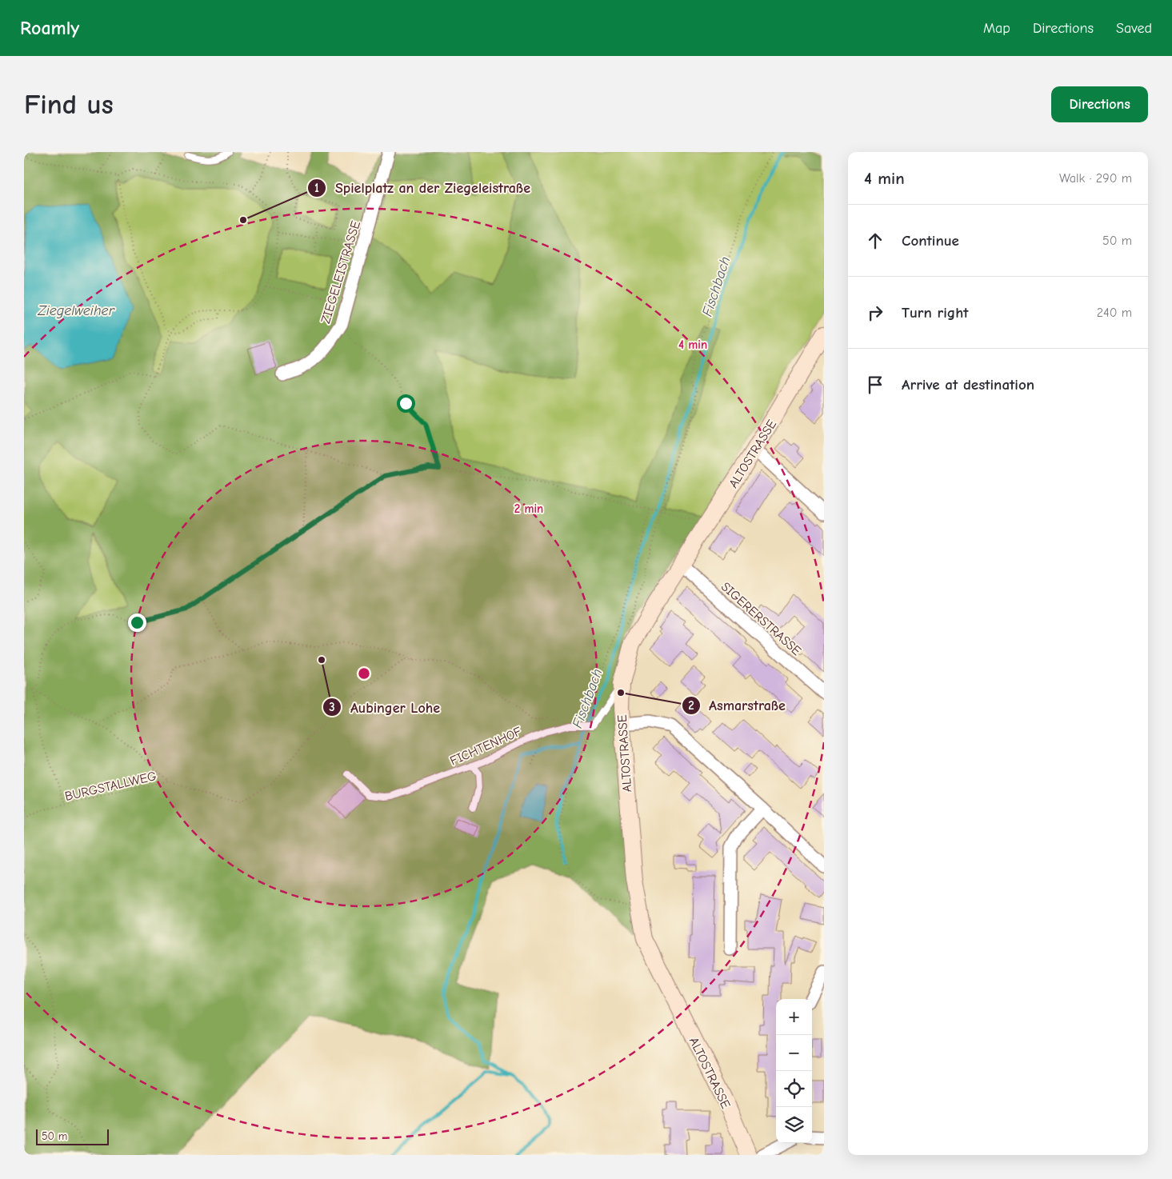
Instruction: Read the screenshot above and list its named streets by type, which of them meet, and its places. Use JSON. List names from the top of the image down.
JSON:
{
  "streets": {
    "main road": ["ALTOSTRASSE"],
    "street": ["ZIEGELEISTRASSE", "SIGERERSTRASSE"],
    "lane": ["FICHTENHOF"],
    "path": ["BURGSTALLWEG"]
  },
  "crossings": [
    ["ALTOSTRASSE", "SIGERERSTRASSE"]
  ],
  "water": ["Fischbach", "Ziegelweiher"],
  "places": ["Spielplatz an der Ziegeleistraße", "Aubinger Lohe", "Asmarstraße"],
  "scale_bar": "50 m",
  "page": {
    "header": "Roamly",
    "nav": ["Map", "Directions", "Saved"],
    "buttons": "Directions",
    "title": "Find us",
    "heading": ["4 min", "Walk · 290 m"],
    "list": [
      ["Continue", "50 m"],
      ["Turn right", "240 m"],
      "Arrive at destination"
    ],
    "map_buttons": ["+", "−"],
    "scale": "50 m"
  },
  "rings": ["4 min", "2 min"]
}
